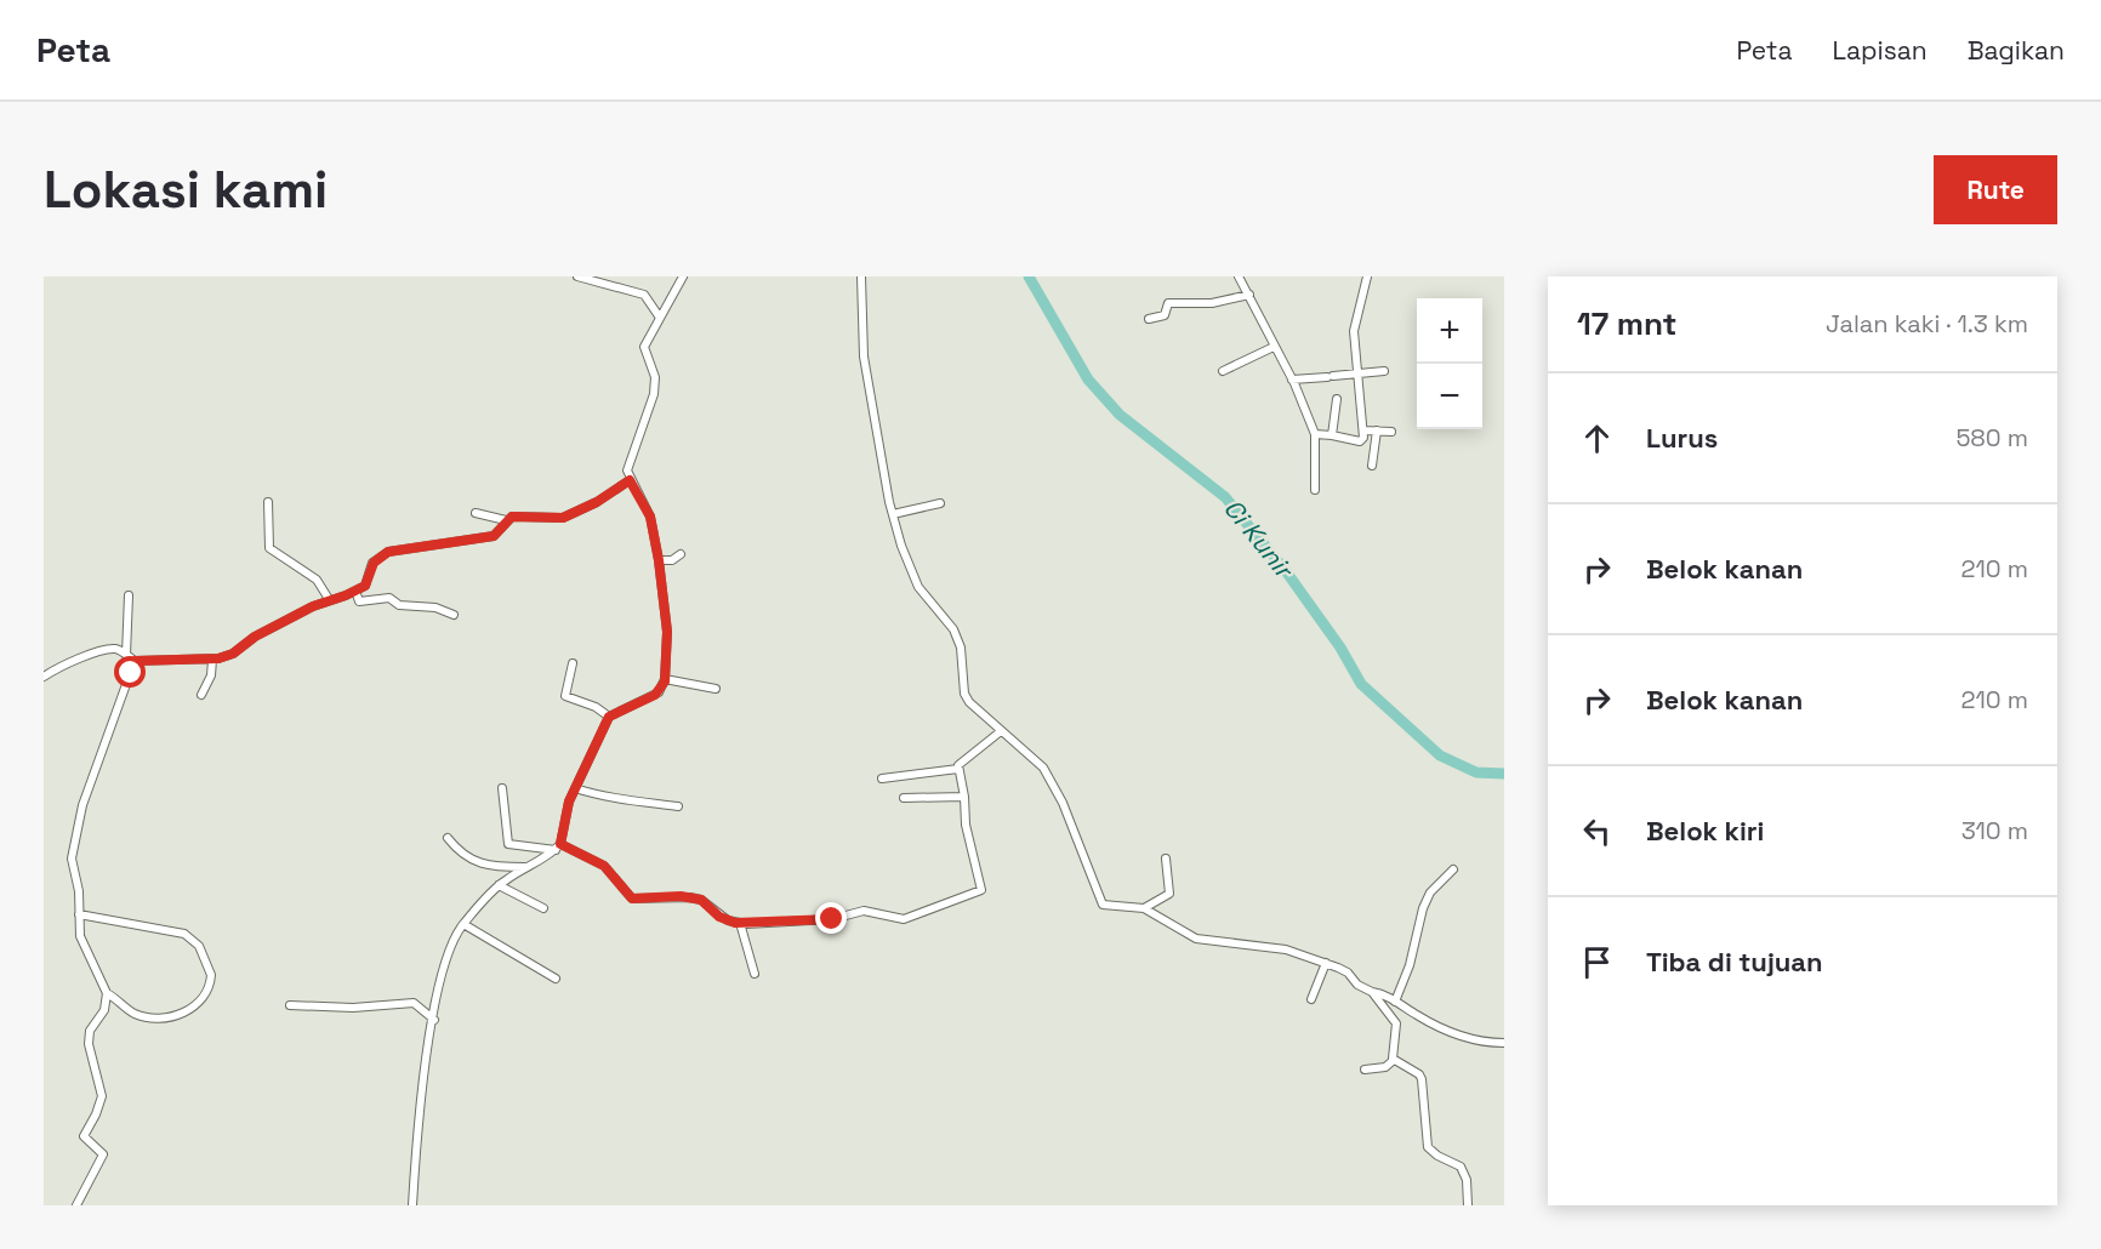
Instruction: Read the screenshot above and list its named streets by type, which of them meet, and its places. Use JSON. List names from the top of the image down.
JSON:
{
  "water": ["Ci Kunir"],
  "page": {
    "header": "Peta",
    "nav": ["Peta", "Lapisan", "Bagikan"],
    "buttons": "Rute",
    "title": "Lokasi kami",
    "heading": ["17 mnt", "Jalan kaki · 1.3 km"],
    "map_buttons": ["+", "−"],
    "list": [
      ["Lurus", "580 m"],
      ["Belok kanan", "210 m"],
      ["Belok kanan", "210 m"],
      ["Belok kiri", "310 m"],
      "Tiba di tujuan"
    ]
  }
}
